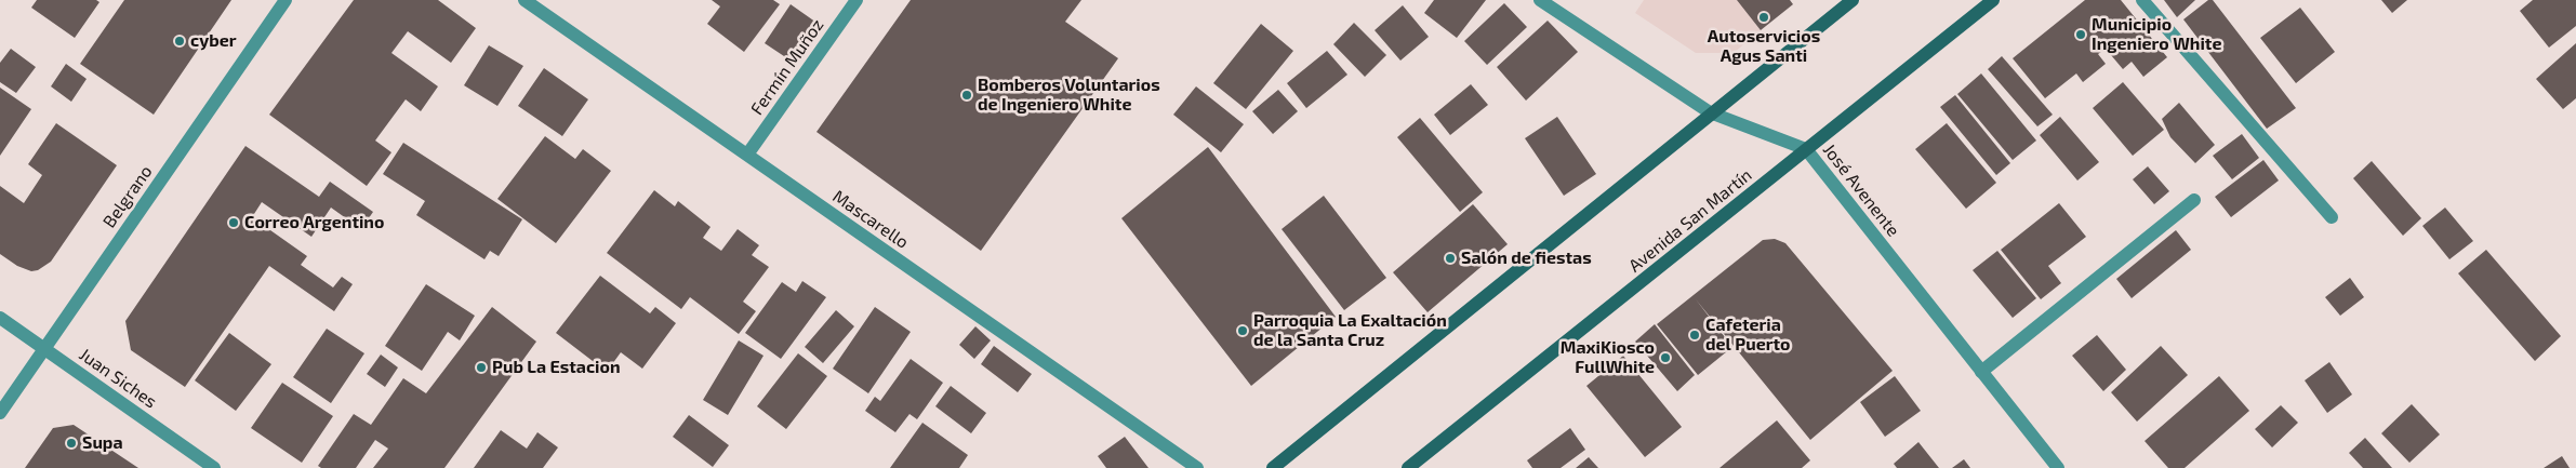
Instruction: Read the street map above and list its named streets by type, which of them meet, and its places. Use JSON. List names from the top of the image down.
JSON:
{
  "streets": {
    "main road": ["Avenida San Martín"],
    "street": [
      "Fermín Muñoz",
      "José Avenente",
      "Belgrano",
      "Mascarello",
      "Juan Siches"
    ]
  },
  "crossings": [
    ["Fermín Muñoz", "Mascarello"],
    ["José Avenente", "Avenida San Martín"],
    ["Belgrano", "Juan Siches"]
  ],
  "places": [
    "Autoservicios Agus Santi",
    "Municipio Ingeniero White",
    "cyber",
    "Bomberos Voluntarios de Ingeniero White",
    "Correo Argentino",
    "Salón de fiestas",
    "Parroquia La Exaltación de la Santa Cruz",
    "Cafeteria del Puerto",
    "MaxiKiosco FullWhite",
    "Pub La Estacion",
    "Supa"
  ]
}
